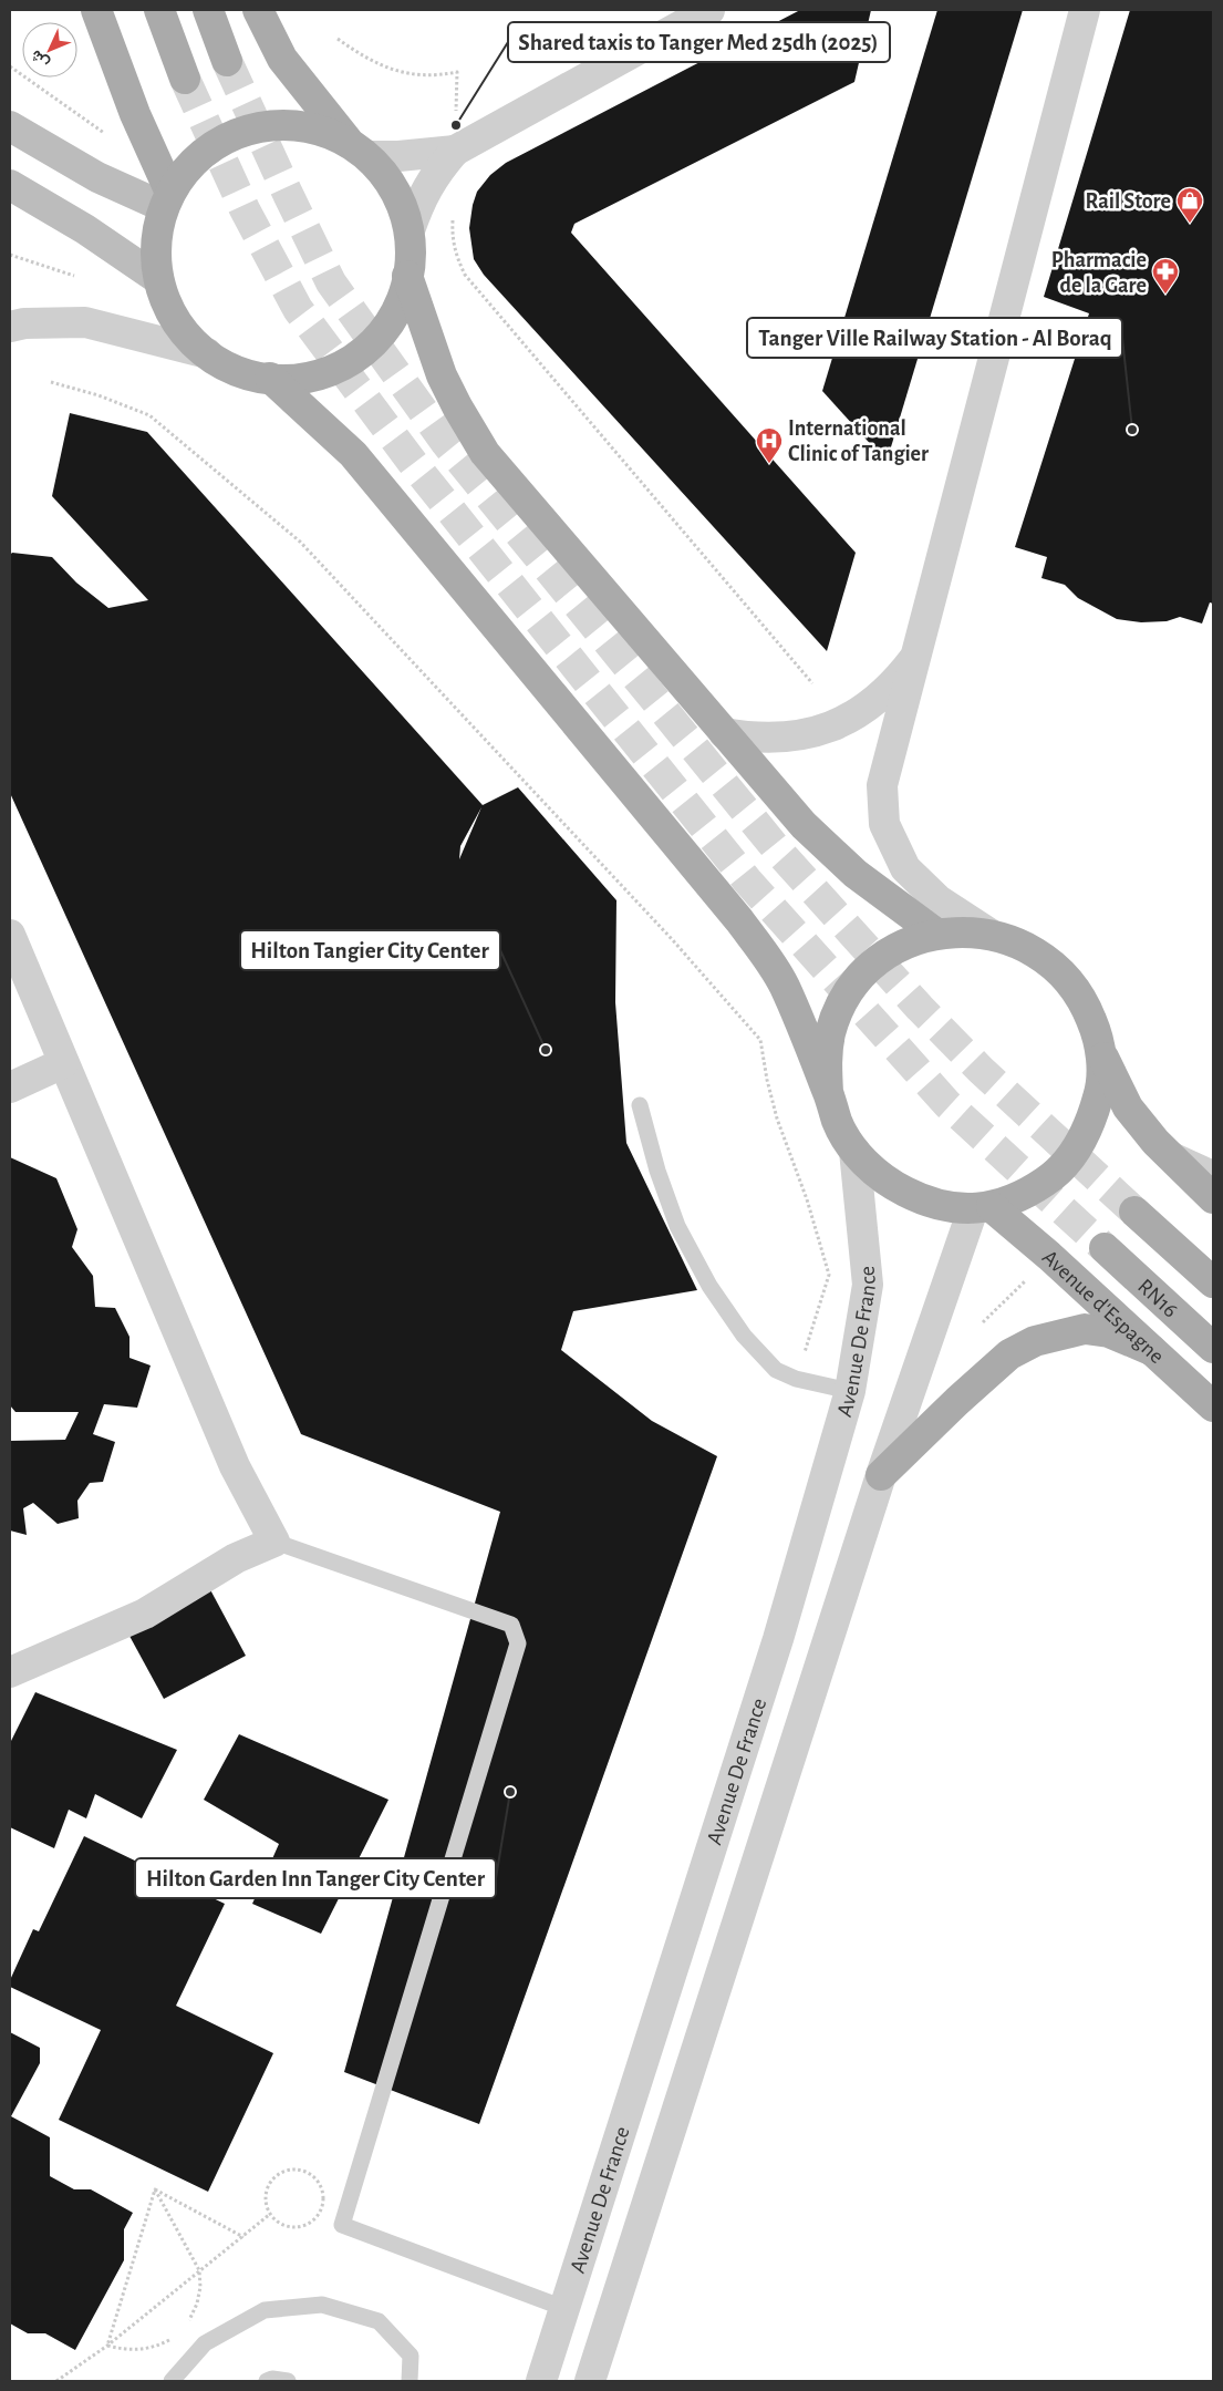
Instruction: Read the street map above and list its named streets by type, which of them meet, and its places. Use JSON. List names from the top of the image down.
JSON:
{
  "streets": {
    "main road": ["RN16", "Avenue d'Espagne"],
    "street": ["Avenue De France"]
  },
  "crossings": [
    ["Avenue d'Espagne", "Avenue De France"]
  ],
  "places": {
    "other": [
      "Shared taxis to Tanger Med 25dh (2025)",
      "Tanger Ville Railway Station - Al Boraq",
      "Hilton Tangier City Center",
      "Hilton Garden Inn Tanger City Center"
    ],
    "shop": ["Rail Store"],
    "pharmacy": ["Pharmacie de la Gare"],
    "hospital": ["International Clinic of Tangier"]
  },
  "north": "bottom left"
}
